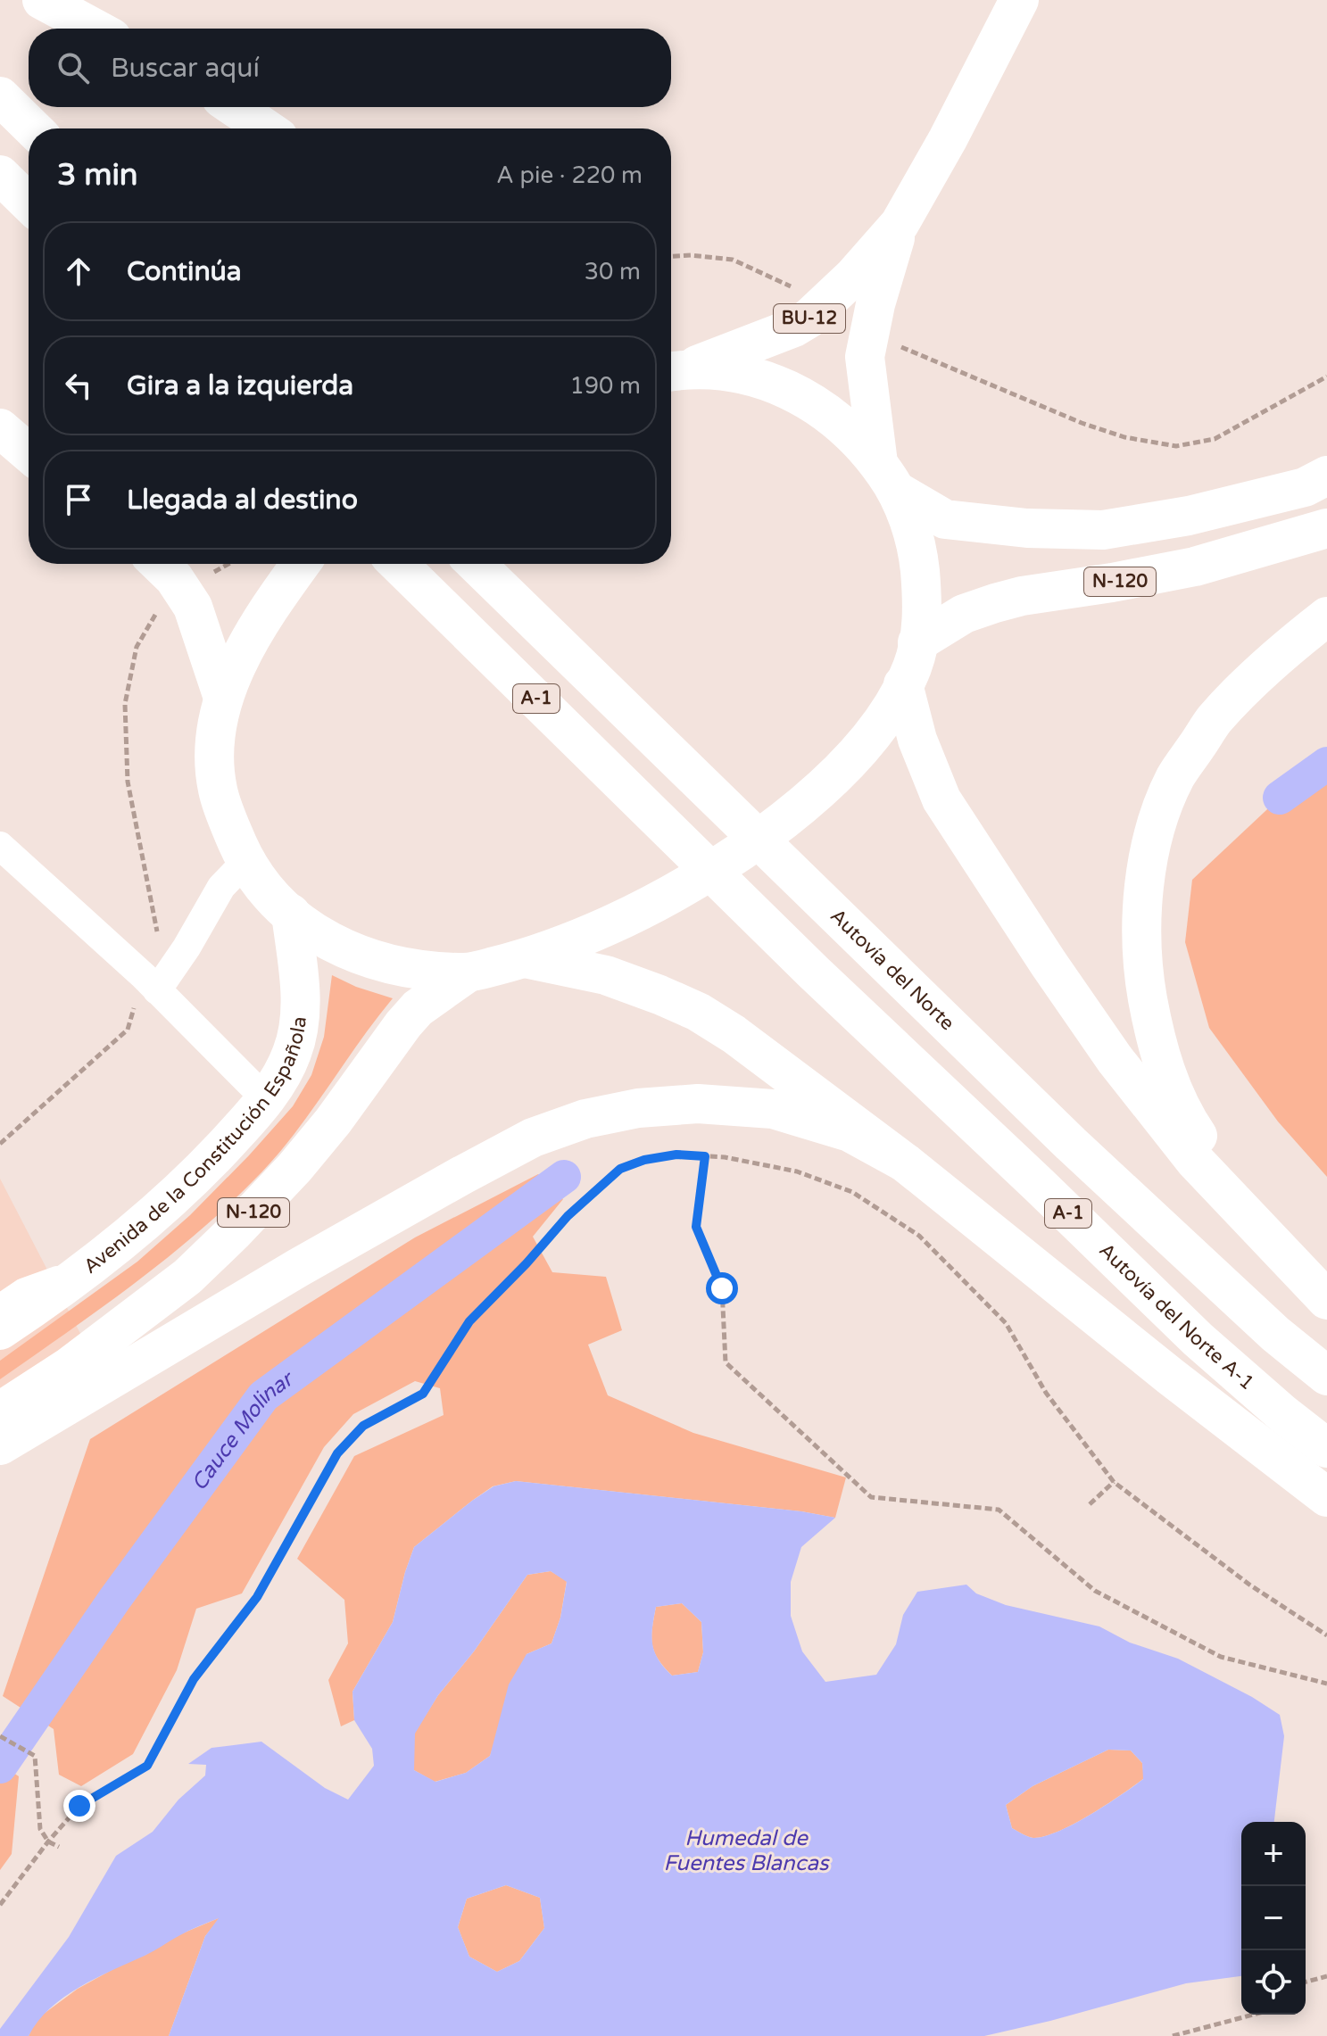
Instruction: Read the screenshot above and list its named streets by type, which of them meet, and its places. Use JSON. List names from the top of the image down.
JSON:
{
  "streets": {
    "highway": [
      "BU-12",
      "N-120",
      "A-1",
      "Autovía del Norte",
      "Avenida de la Constitución Española",
      "Autovía del Norte A-1"
    ]
  },
  "crossings": [
    ["BU-12", "N-120"],
    ["N-120", "Avenida de la Constitución Española"]
  ],
  "water": ["Cauce Molinar", "Humedal de Fuentes Blancas"],
  "page": {
    "search": "Buscar aquí",
    "heading": ["3 min", "A pie · 220 m"],
    "list": [
      ["Continúa", "30 m"],
      ["Gira a la izquierda", "190 m"],
      "Llegada al destino"
    ],
    "map_buttons": ["+", "−"]
  }
}
